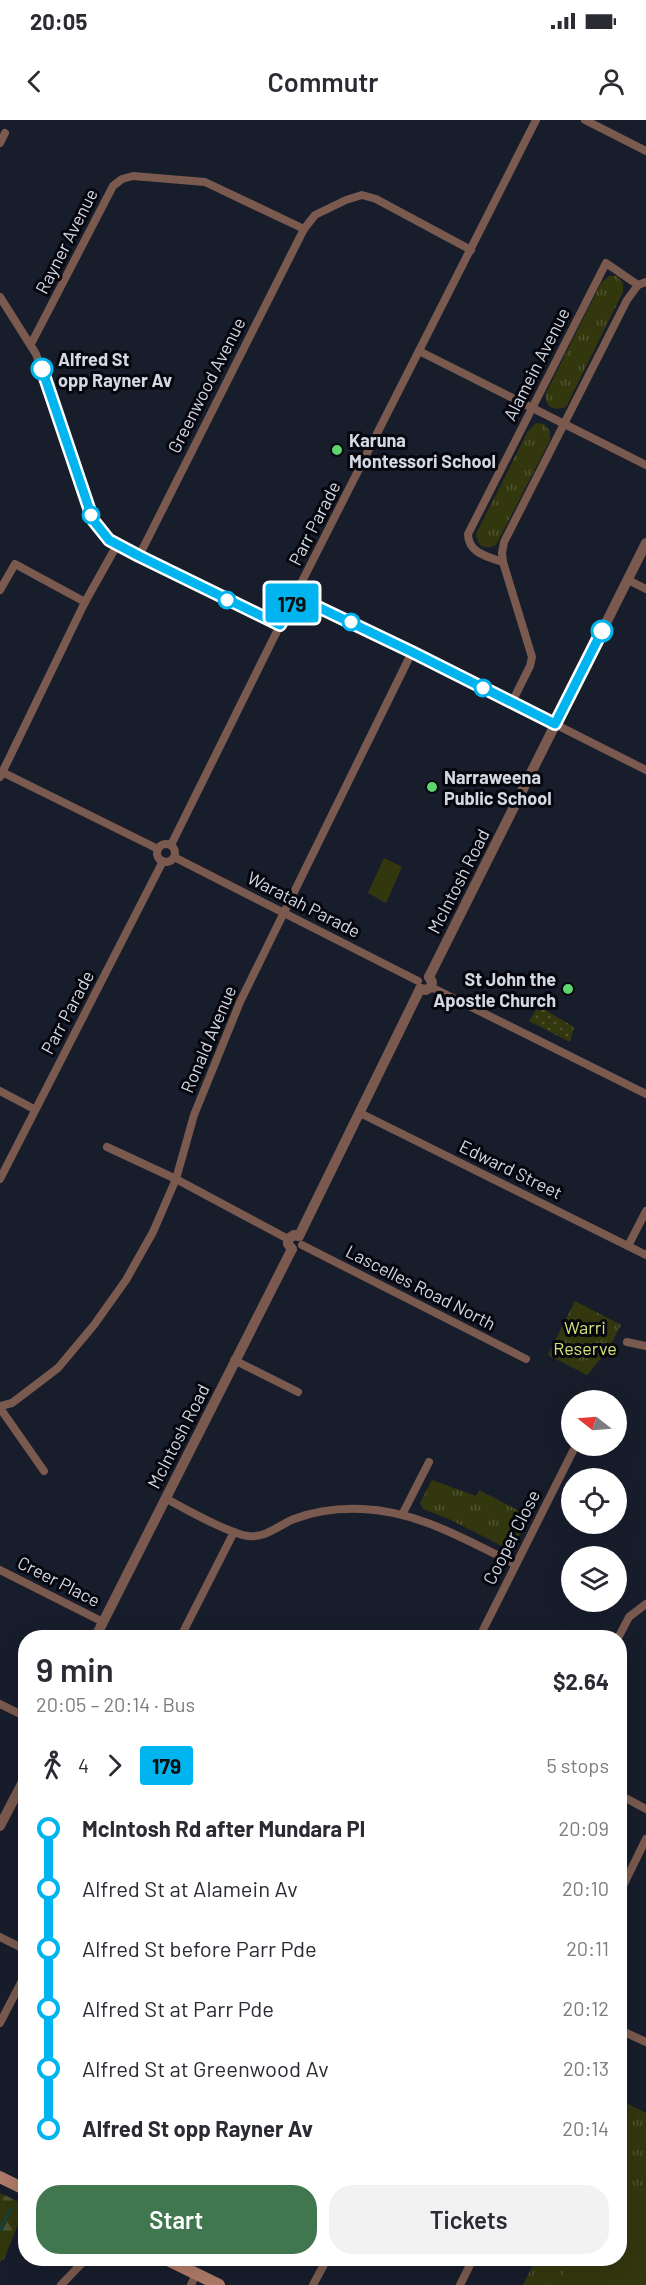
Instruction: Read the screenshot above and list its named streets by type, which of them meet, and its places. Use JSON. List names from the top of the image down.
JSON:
{
  "streets": {
    "street": [
      "Rayner Avenue",
      "Alamein Avenue",
      "Greenwood Avenue",
      "Parr Parade",
      "McIntosh Road",
      "Waratah Parade",
      "Ronald Avenue",
      "Edward Street",
      "Lascelles Road North",
      "Cooper Close",
      "Creer Place"
    ]
  },
  "crossings": [
    ["Rayner Avenue", "Greenwood Avenue"],
    ["Parr Parade", "Waratah Parade"],
    ["McIntosh Road", "Waratah Parade"],
    ["McIntosh Road", "Edward Street"],
    ["McIntosh Road", "Lascelles Road North"],
    ["McIntosh Road", "Creer Place"],
    ["Waratah Parade", "Ronald Avenue"],
    ["Ronald Avenue", "Lascelles Road North"]
  ],
  "parks": ["Warri Reserve"],
  "places": [
    "Alfred St opp Rayner Av",
    "Karuna Montessori School",
    "Narraweena Public School",
    "St John the Apostle Church"
  ],
  "lines": ["bus line 179"],
  "north": "left",
  "page": {
    "status": "20:05",
    "header": "Commutr",
    "on_map": "179",
    "heading": ["9 min", "20:05 – 20:14 · Bus", "$2.64"],
    "legs": ["4", "179", "5 stops"],
    "list": [
      {
        "name": "McIntosh Rd after Mundara Pl",
        "value": "20:09"
      },
      {
        "name": "Alfred St at Alamein Av",
        "value": "20:10"
      },
      {
        "name": "Alfred St before Parr Pde",
        "value": "20:11"
      },
      {
        "name": "Alfred St at Parr Pde",
        "value": "20:12"
      },
      {
        "name": "Alfred St at Greenwood Av",
        "value": "20:13"
      },
      {
        "name": "Alfred St opp Rayner Av",
        "value": "20:14"
      }
    ],
    "buttons": ["Start", "Tickets"]
  }
}
